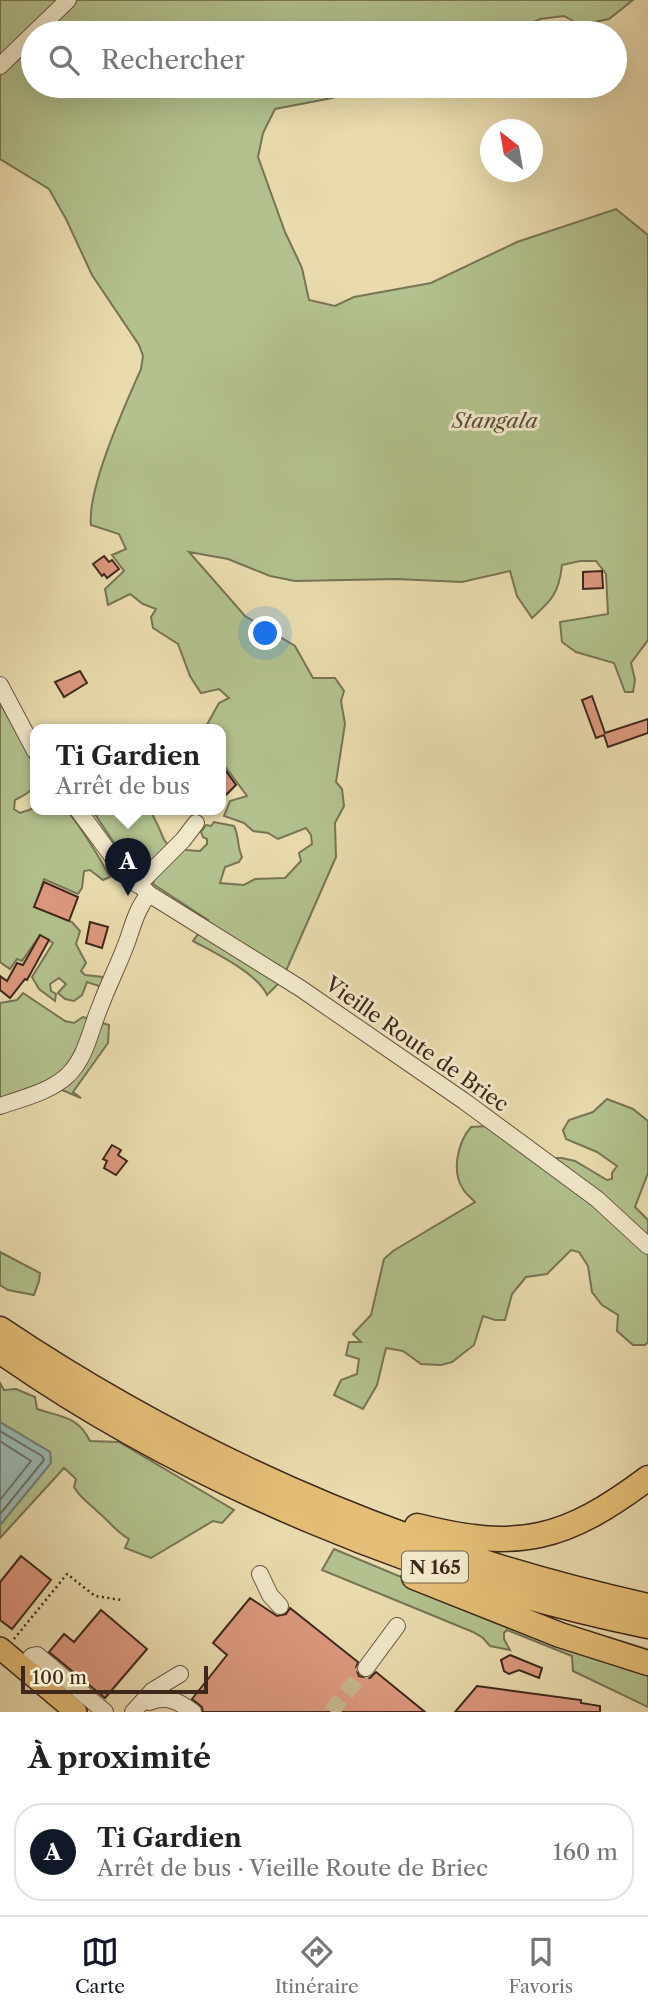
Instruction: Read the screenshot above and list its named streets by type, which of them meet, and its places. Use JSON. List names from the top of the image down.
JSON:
{
  "streets": {
    "highway": ["N 165"],
    "street": ["Vieille Route de Briec"]
  },
  "parks": ["Stangala"],
  "scale_bar": "100 m",
  "north": "top left",
  "page": {
    "search": "Rechercher",
    "popup": ["Ti Gardien", "Arrêt de bus"],
    "pins": "A",
    "scale": "100 m",
    "heading": "À proximité",
    "list": [
      {
        "mark": "A",
        "name": "Ti Gardien",
        "note": "Arrêt de bus · Vieille Route de Briec",
        "value": "160 m"
      }
    ],
    "nav": ["Carte", "Itinéraire", "Favoris"]
  }
}
